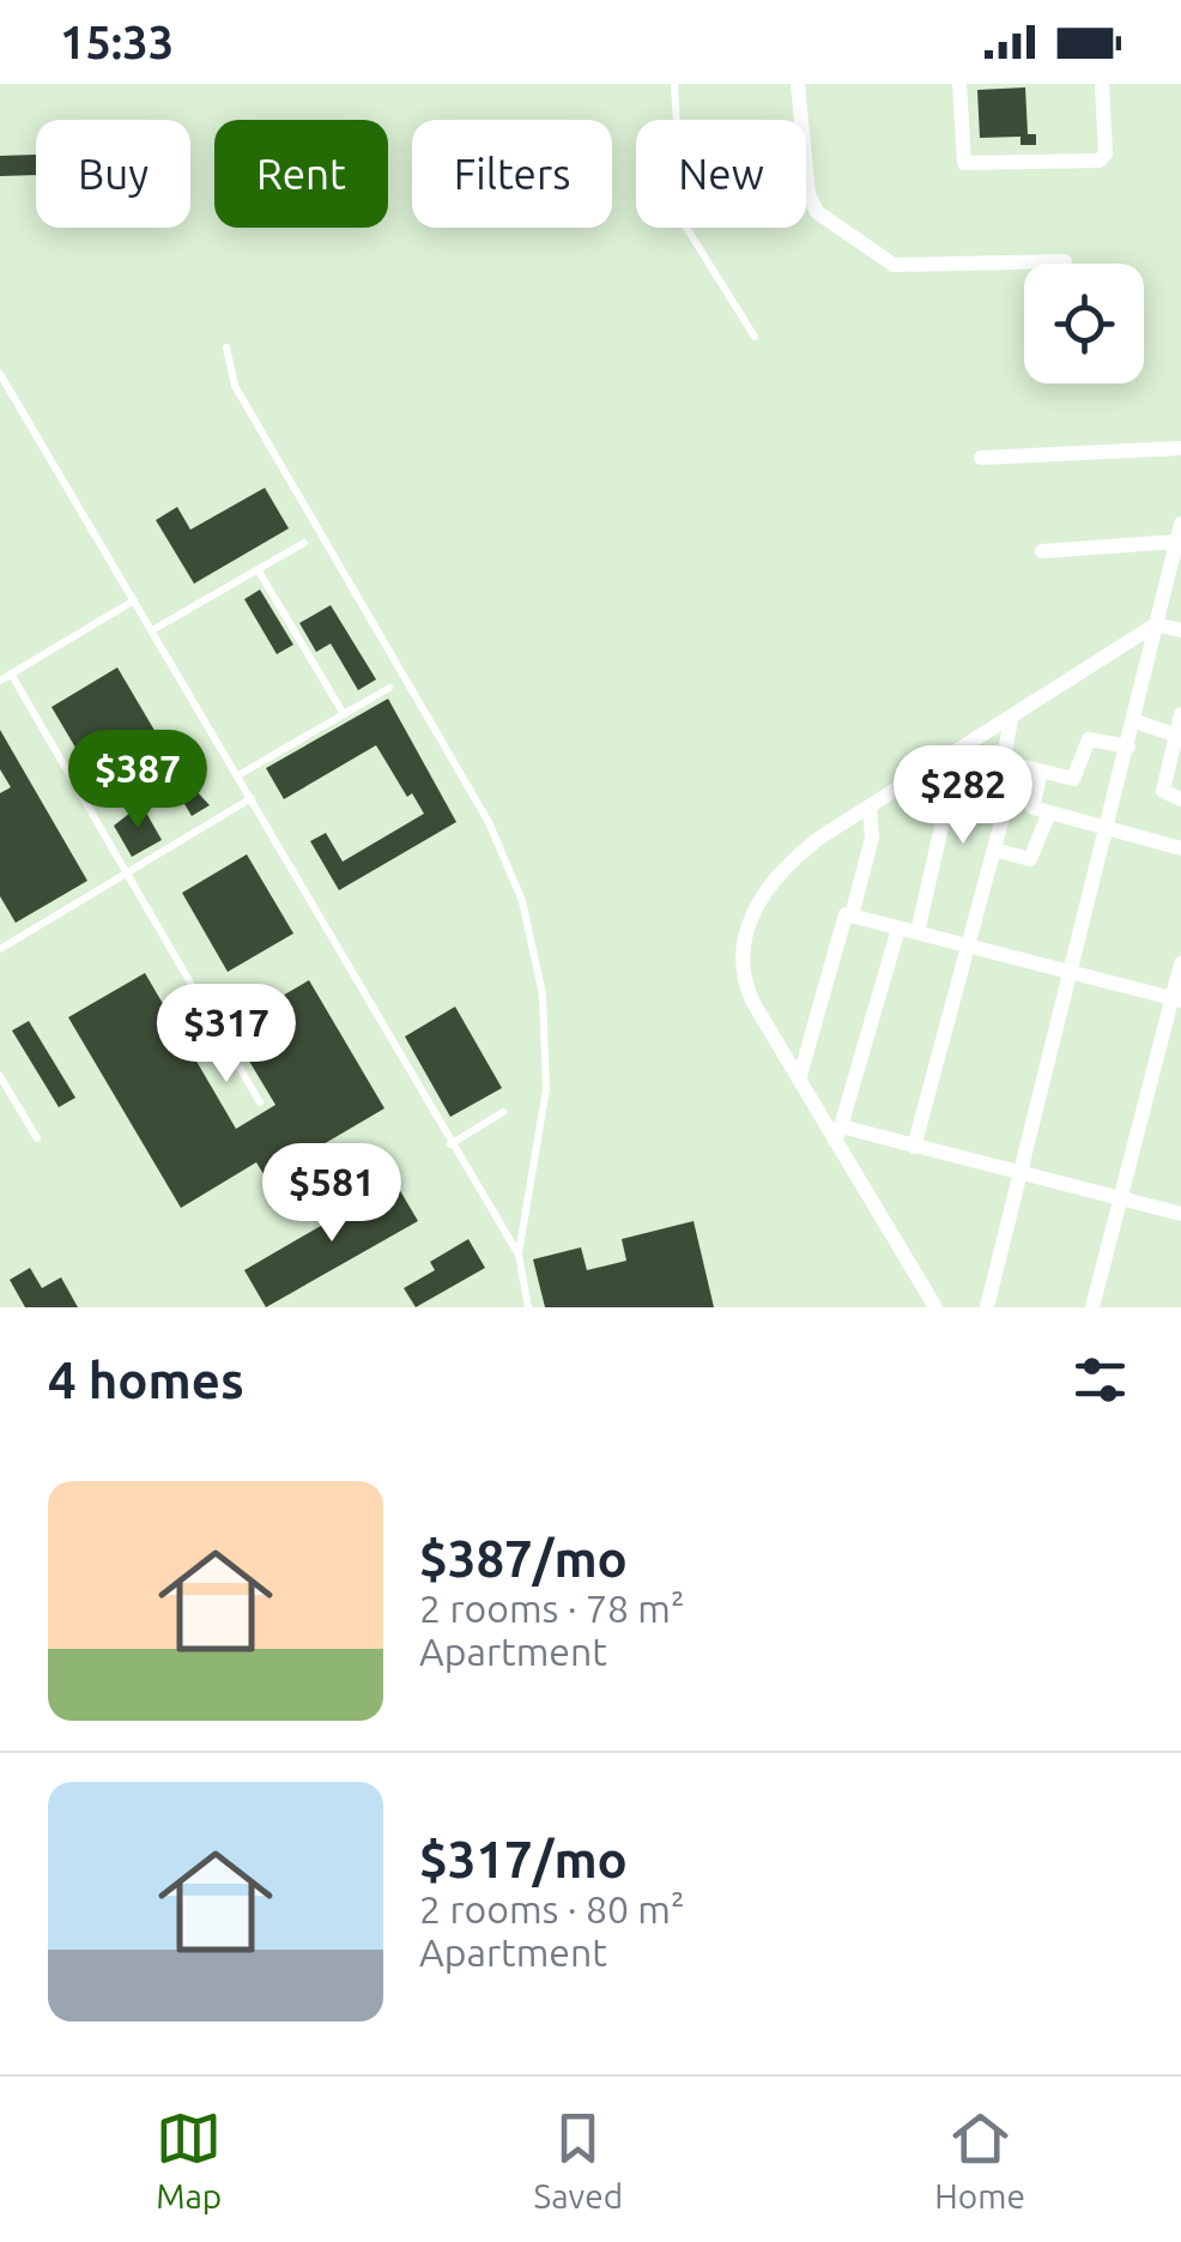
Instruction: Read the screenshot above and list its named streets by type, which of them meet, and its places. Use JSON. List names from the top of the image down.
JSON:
{
  "page": {
    "status": "15:33",
    "chip": [
      "Buy",
      "Rent",
      "Filters",
      "New"
    ],
    "price": [
      "$387",
      "$282",
      "$317",
      "$581"
    ],
    "heading": "4 homes",
    "list": [
      {
        "name": "$387/mo",
        "note": "2 rooms · 78 m² · Apartment"
      },
      {
        "name": "$317/mo",
        "note": "2 rooms · 80 m² · Apartment"
      }
    ],
    "tabs": ["Map", "Saved", "Home"]
  }
}
